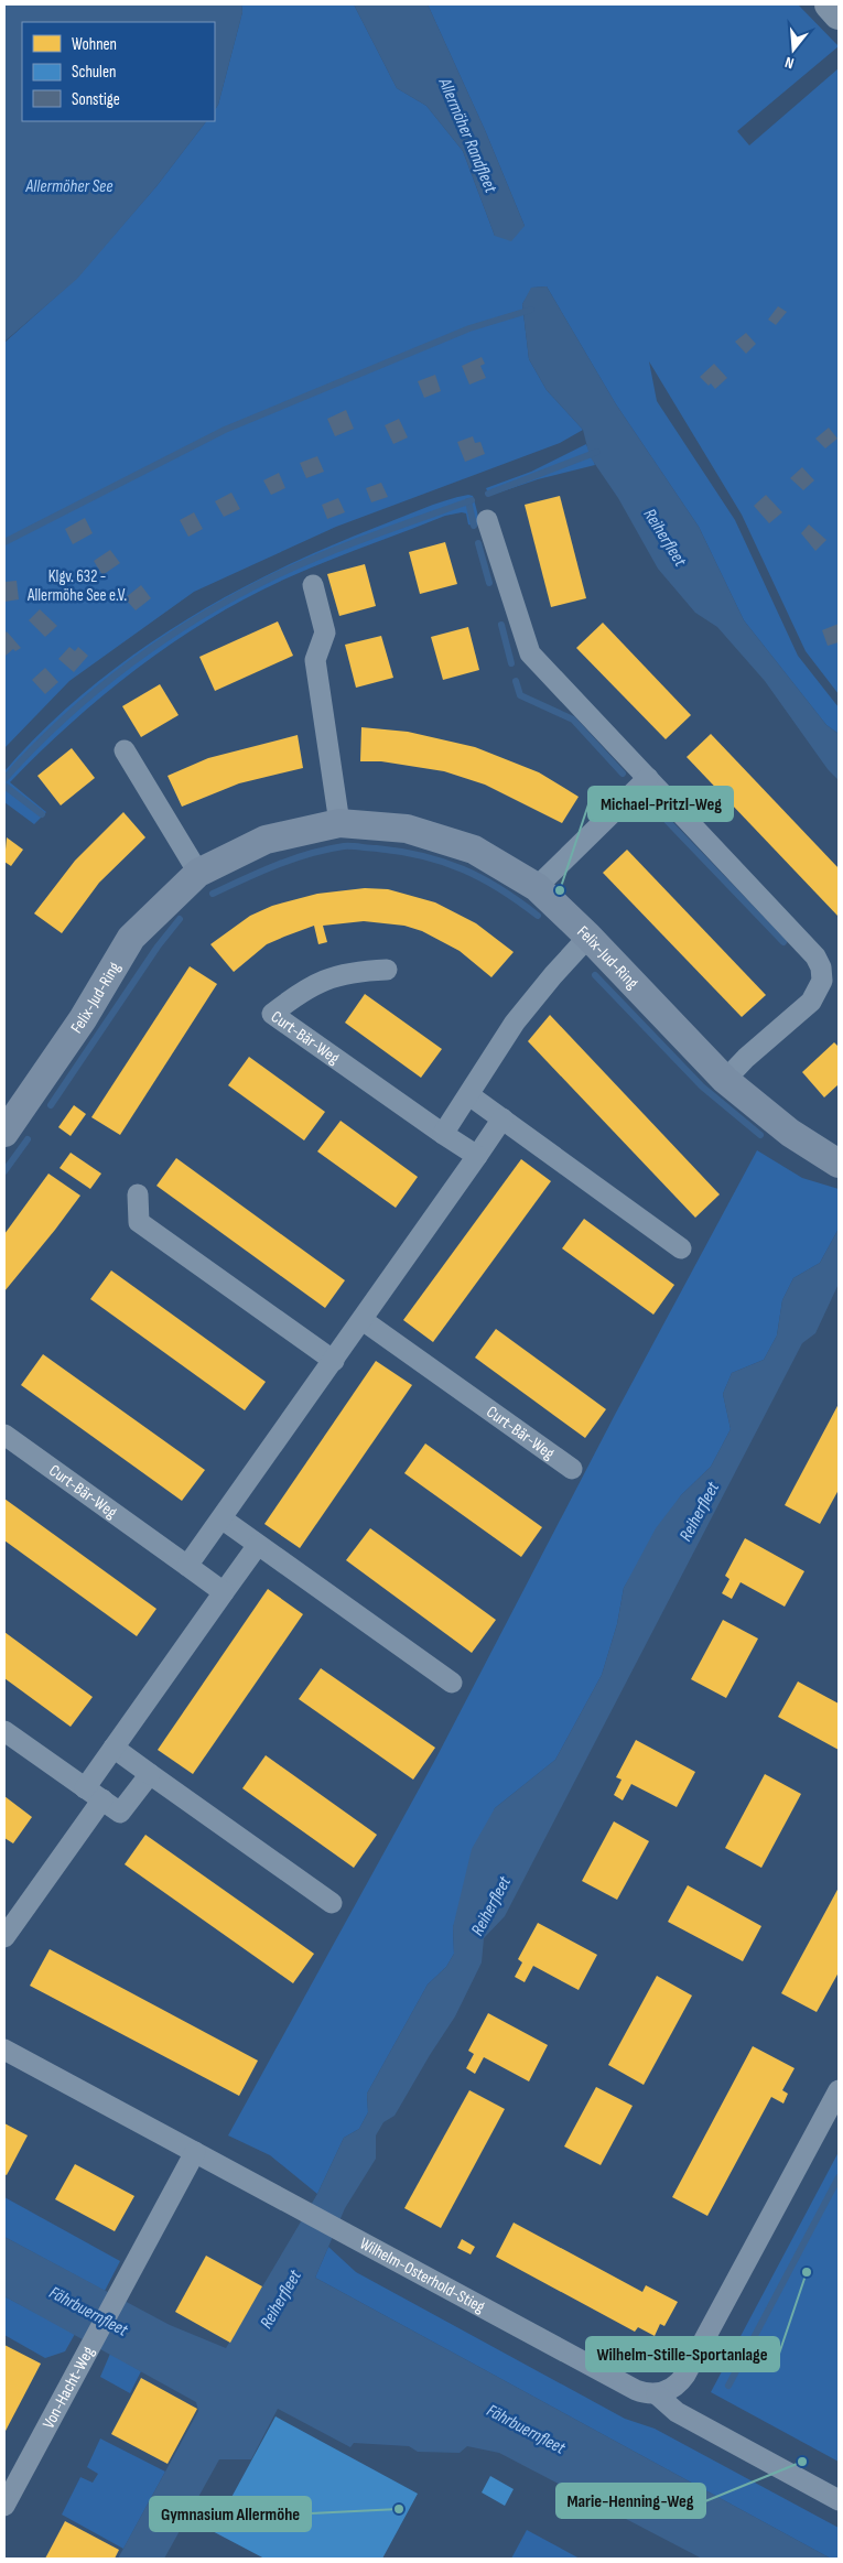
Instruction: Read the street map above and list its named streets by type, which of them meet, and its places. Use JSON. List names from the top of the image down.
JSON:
{
  "streets": {
    "street": [
      "Felix-Jud-Ring",
      "Curt-Bär-Weg",
      "Wilhelm-Osterhold-Stieg",
      "Von-Hacht-Weg"
    ]
  },
  "crossings": [
    ["Wilhelm-Osterhold-Stieg", "Von-Hacht-Weg"]
  ],
  "water": [
    "Allermöher Randfleet",
    "Allermöher See",
    "Reiherfleet",
    "Fährbuernfleet"
  ],
  "parks": ["Klgv. 632 - Allermöhe See e.V."],
  "places": [
    "Michael-Pritzl-Weg",
    "Wilhelm-Stille-Sportanlage",
    "Marie-Henning-Weg",
    "Gymnasium Allermöhe"
  ],
  "legend": ["Wohnen", "Schulen", "Sonstige"],
  "north": "bottom"
}
